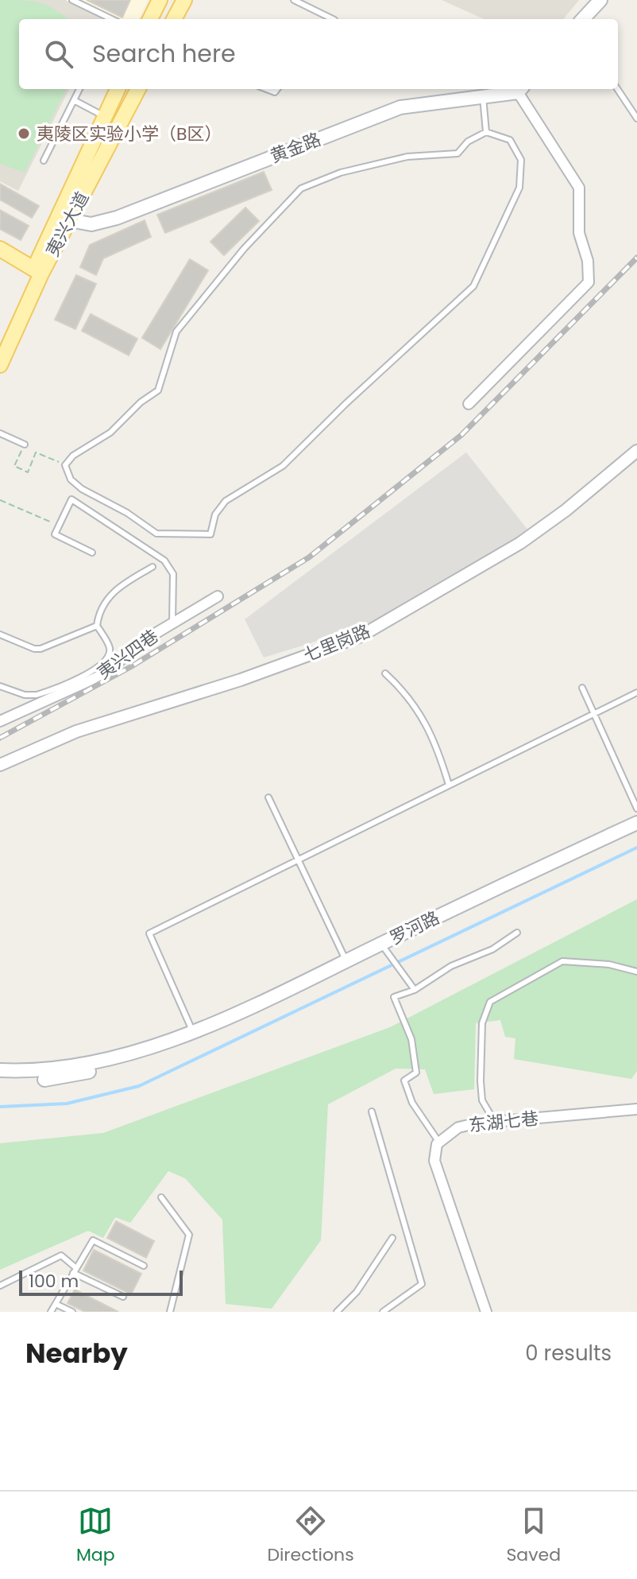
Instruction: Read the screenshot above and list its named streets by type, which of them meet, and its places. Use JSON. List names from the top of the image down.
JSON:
{
  "streets": {
    "main road": ["黄金路", "夷兴大道", "罗河路"],
    "street": ["七里岗路", "夷兴四巷", "东湖七巷"]
  },
  "crossings": [
    ["黄金路", "夷兴大道"]
  ],
  "places": ["夷陵区实验小学（B区）"],
  "scale_bar": "100 m",
  "page": {
    "search": "Search here",
    "scale": "100 m",
    "heading": ["Nearby", "0 results"],
    "nav": ["Map", "Directions", "Saved"]
  }
}
